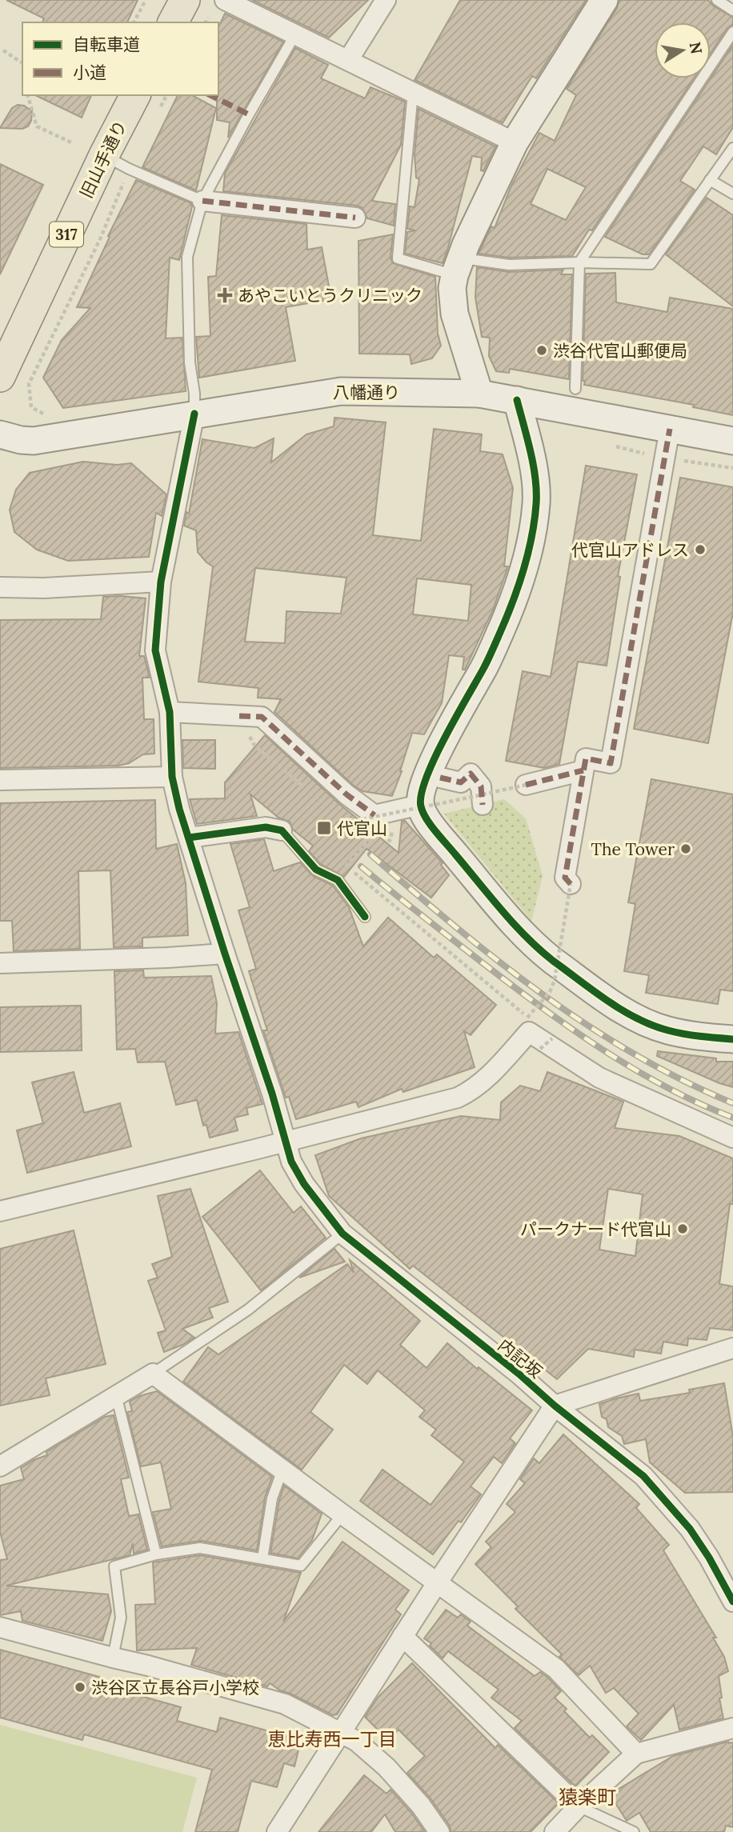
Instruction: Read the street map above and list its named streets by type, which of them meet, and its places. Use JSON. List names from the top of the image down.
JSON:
{
  "streets": {
    "main road": ["旧山手通り", "317"],
    "street": ["八幡通り", "内記坂"]
  },
  "crossings": [
    ["八幡通り", "内記坂"]
  ],
  "districts": ["恵比寿西一丁目", "猿楽町"],
  "places": {
    "health": ["あやこいとうクリニック"],
    "other": [
      "渋谷代官山郵便局",
      "代官山アドレス",
      "The Tower",
      "パークナード代官山",
      "渋谷区立長谷戸小学校"
    ],
    "transit": ["代官山"]
  },
  "legend": ["自転車道", "小道"],
  "north": "right"
}
